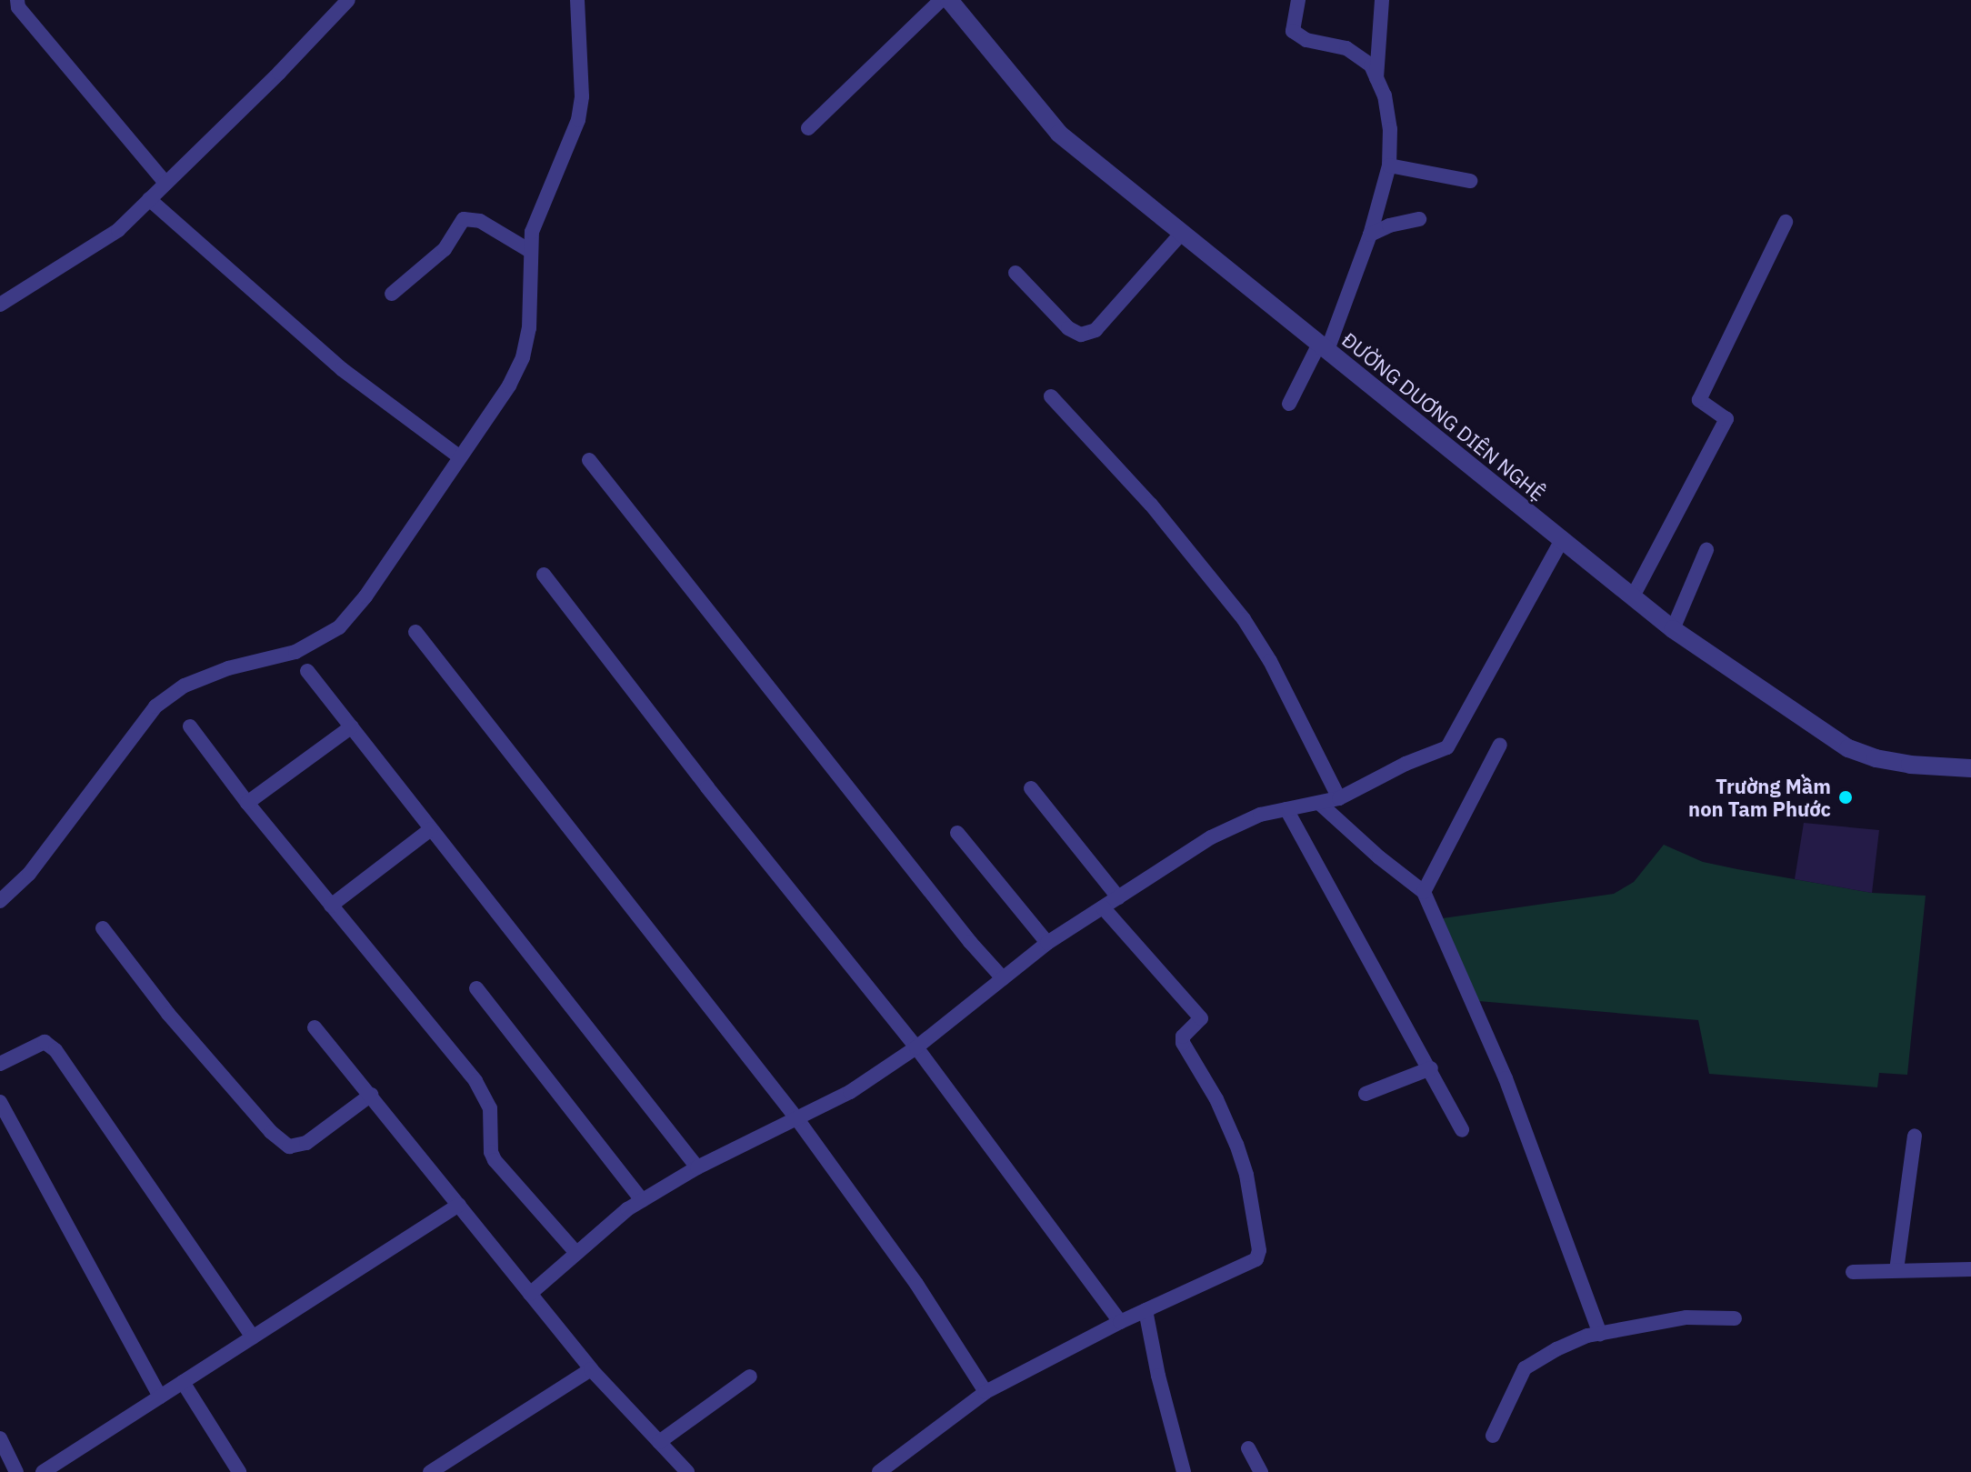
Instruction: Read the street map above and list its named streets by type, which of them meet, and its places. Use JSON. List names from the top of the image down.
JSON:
{
  "streets": {
    "street": ["ĐƯỜNG DUƠNG DIÊN NGHỆ"]
  },
  "places": ["Trường Mầm non Tam Phước"]
}
